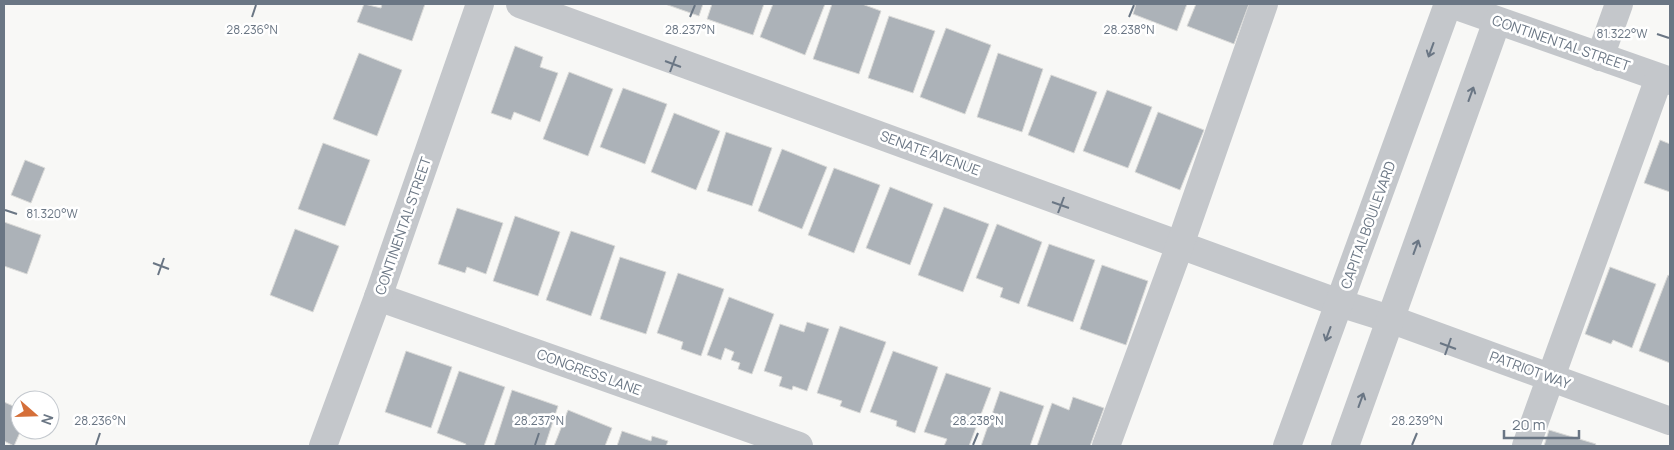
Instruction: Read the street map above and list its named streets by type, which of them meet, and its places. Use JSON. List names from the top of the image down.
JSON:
{
  "streets": {
    "street": [
      "CONTINENTAL STREET",
      "SENATE AVENUE",
      "CAPITAL BOULEVARD",
      "PATRIOT WAY",
      "CONGRESS LANE"
    ]
  },
  "crossings": [
    ["CONTINENTAL STREET", "CAPITAL BOULEVARD"],
    ["CONTINENTAL STREET", "CONGRESS LANE"],
    ["SENATE AVENUE", "CAPITAL BOULEVARD"],
    ["SENATE AVENUE", "PATRIOT WAY"],
    ["CAPITAL BOULEVARD", "PATRIOT WAY"]
  ],
  "scale_bar": "20 m",
  "north": "right",
  "coordinates": [
    "28.236°N",
    "28.237°N",
    "28.238°N",
    "81.322°W",
    "81.320°W",
    "28.239°N"
  ]
}
